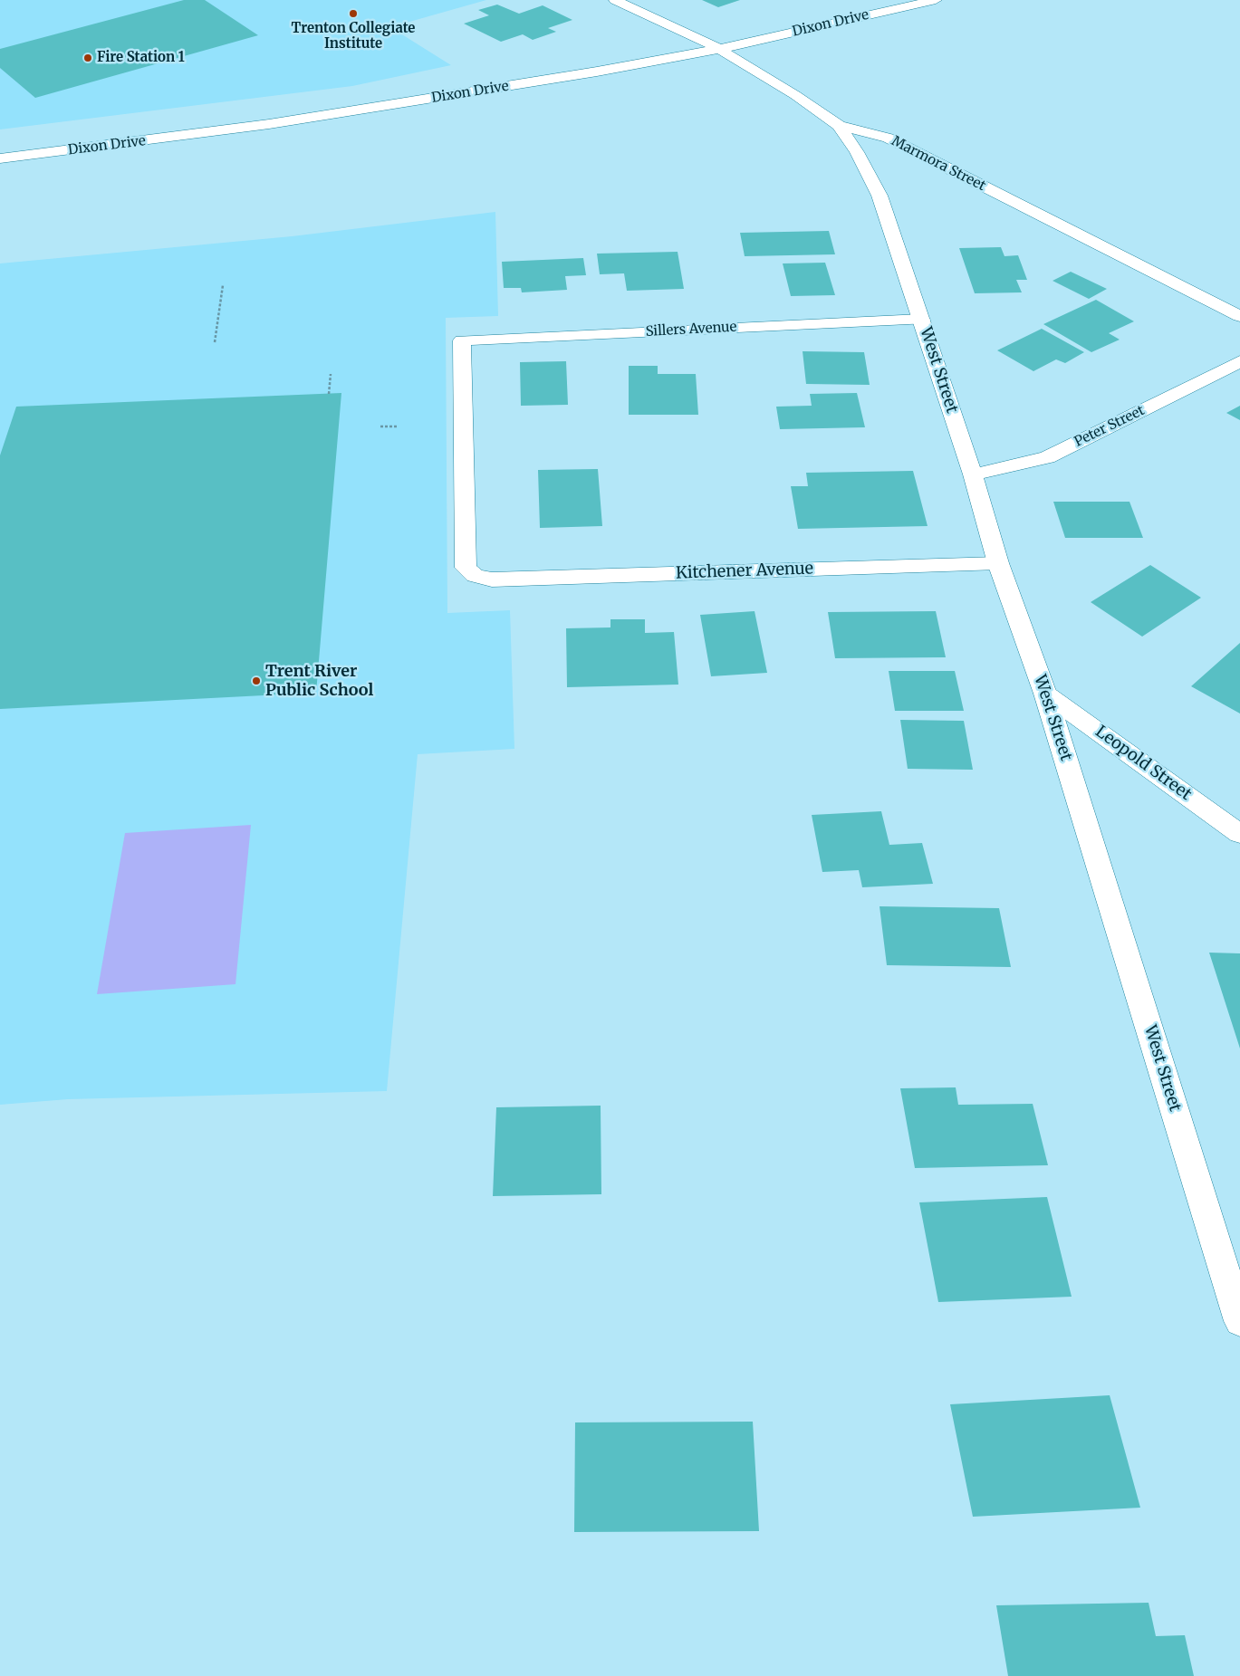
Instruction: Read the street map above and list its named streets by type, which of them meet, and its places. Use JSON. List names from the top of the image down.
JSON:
{
  "streets": {
    "street": [
      "Dixon Drive",
      "Marmora Street",
      "Sillers Avenue",
      "West Street",
      "Peter Street",
      "Kitchener Avenue",
      "Leopold Street"
    ]
  },
  "crossings": [
    ["Dixon Drive", "Marmora Street"],
    ["Marmora Street", "West Street"],
    ["Sillers Avenue", "West Street"],
    ["Sillers Avenue", "Kitchener Avenue"],
    ["West Street", "Peter Street"],
    ["West Street", "Kitchener Avenue"],
    ["West Street", "Leopold Street"]
  ],
  "places": ["Trenton Collegiate Institute", "Fire Station 1", "Trent River Public School"]
}
